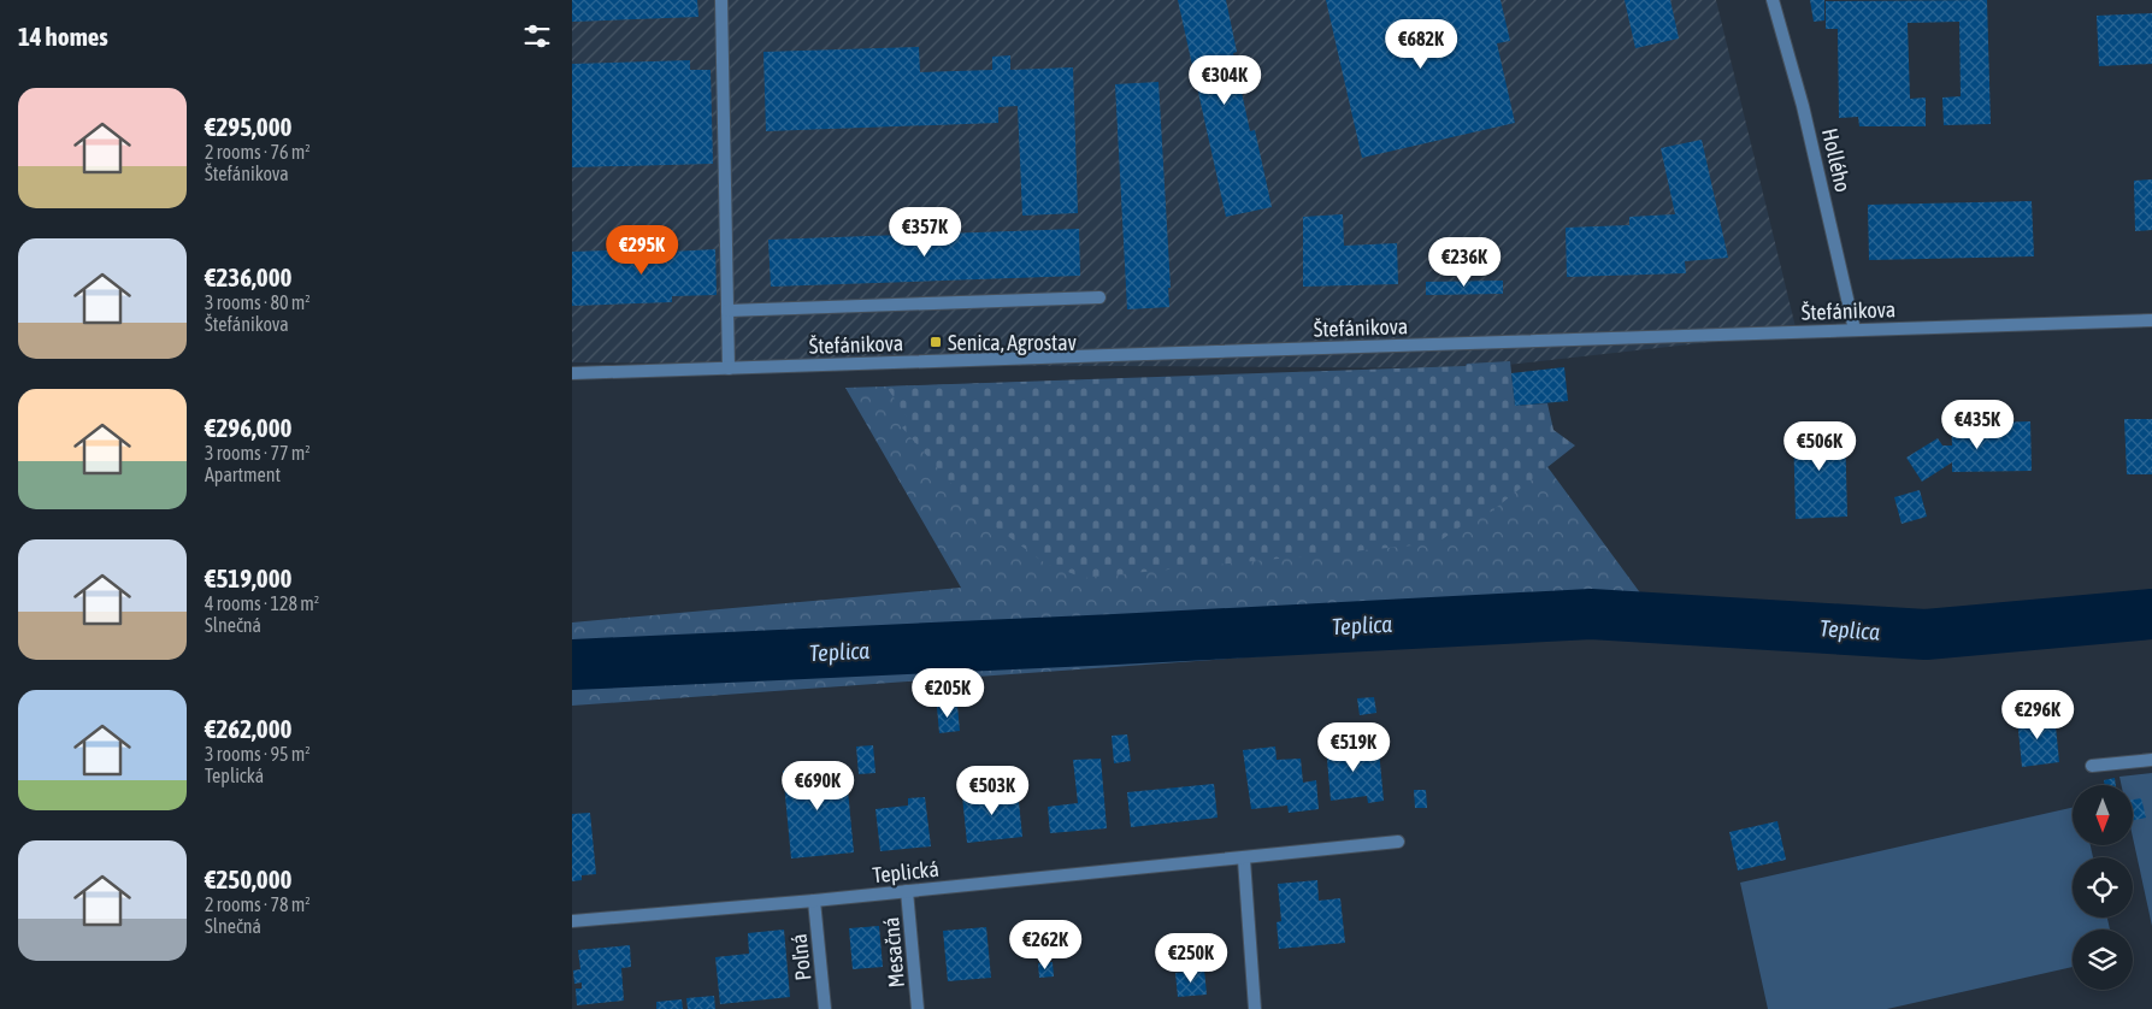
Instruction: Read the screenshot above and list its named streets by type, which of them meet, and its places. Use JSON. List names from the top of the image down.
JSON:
{
  "streets": {
    "street": [
      "Hollého",
      "Štefánikova",
      "Teplická",
      "Mesačná",
      "Poľná"
    ]
  },
  "crossings": [
    ["Hollého", "Štefánikova"],
    ["Teplická", "Mesačná"],
    ["Teplická", "Poľná"]
  ],
  "water": ["Teplica"],
  "places": {
    "transit": ["Senica, Agrostav"]
  },
  "north": "bottom",
  "page": {
    "heading": "14 homes",
    "price": [
      "€682K",
      "€304K",
      "€357K",
      "€295K",
      "€236K",
      "€435K",
      "€506K",
      "€205K",
      "€296K",
      "€519K",
      "€690K",
      "€503K",
      "€262K",
      "€250K"
    ],
    "list": [
      {
        "name": "€295,000",
        "note": "2 rooms · 76 m² · Štefánikova"
      },
      {
        "name": "€236,000",
        "note": "3 rooms · 80 m² · Štefánikova"
      },
      {
        "name": "€296,000",
        "note": "3 rooms · 77 m² · Apartment"
      },
      {
        "name": "€519,000",
        "note": "4 rooms · 128 m² · Slnečná"
      },
      {
        "name": "€262,000",
        "note": "3 rooms · 95 m² · Teplická"
      },
      {
        "name": "€250,000",
        "note": "2 rooms · 78 m² · Slnečná"
      }
    ]
  }
}
